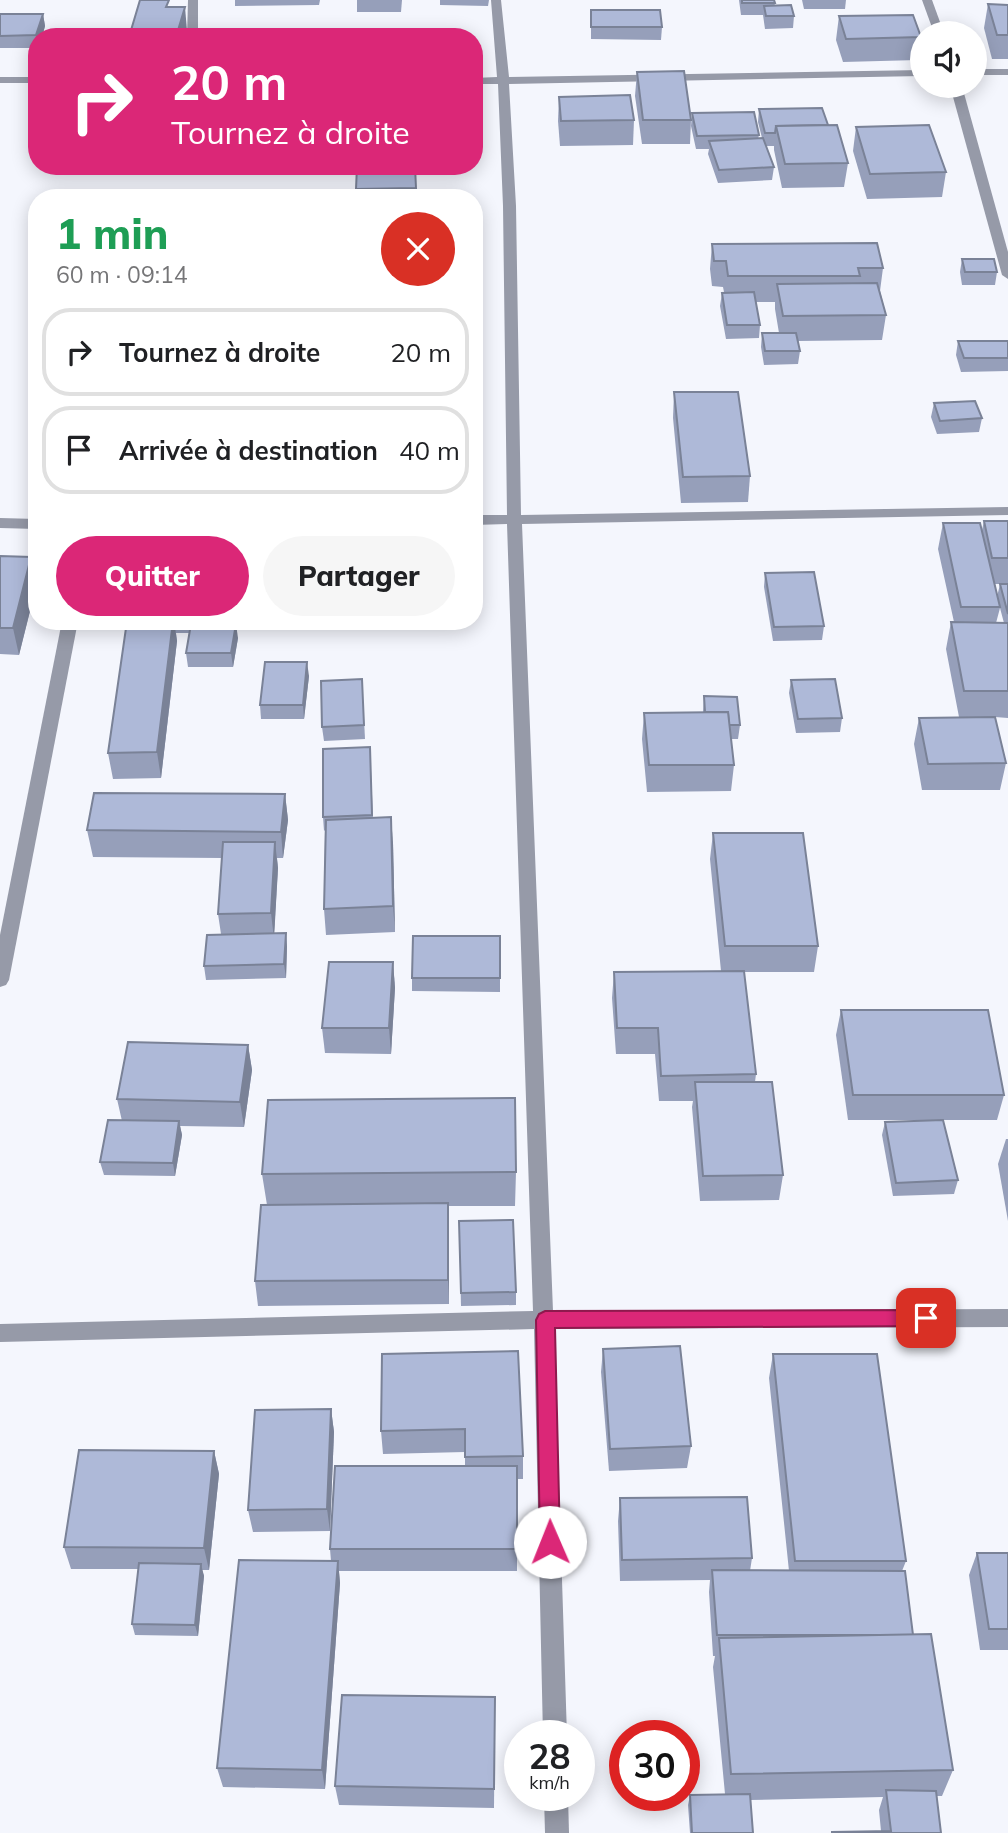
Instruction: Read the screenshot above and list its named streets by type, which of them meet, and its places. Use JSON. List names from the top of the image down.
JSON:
{
  "page": {
    "turn": ["20 m", "Tournez à droite"],
    "heading": ["1 min", "60 m · 09:14"],
    "list": [
      {
        "name": "Tournez à droite",
        "value": "20 m"
      },
      {
        "name": "Arrivée à destination",
        "value": "40 m"
      }
    ],
    "buttons": ["Quitter", "Partager"],
    "speed": "28 km/h",
    "limit": "30"
  }
}
